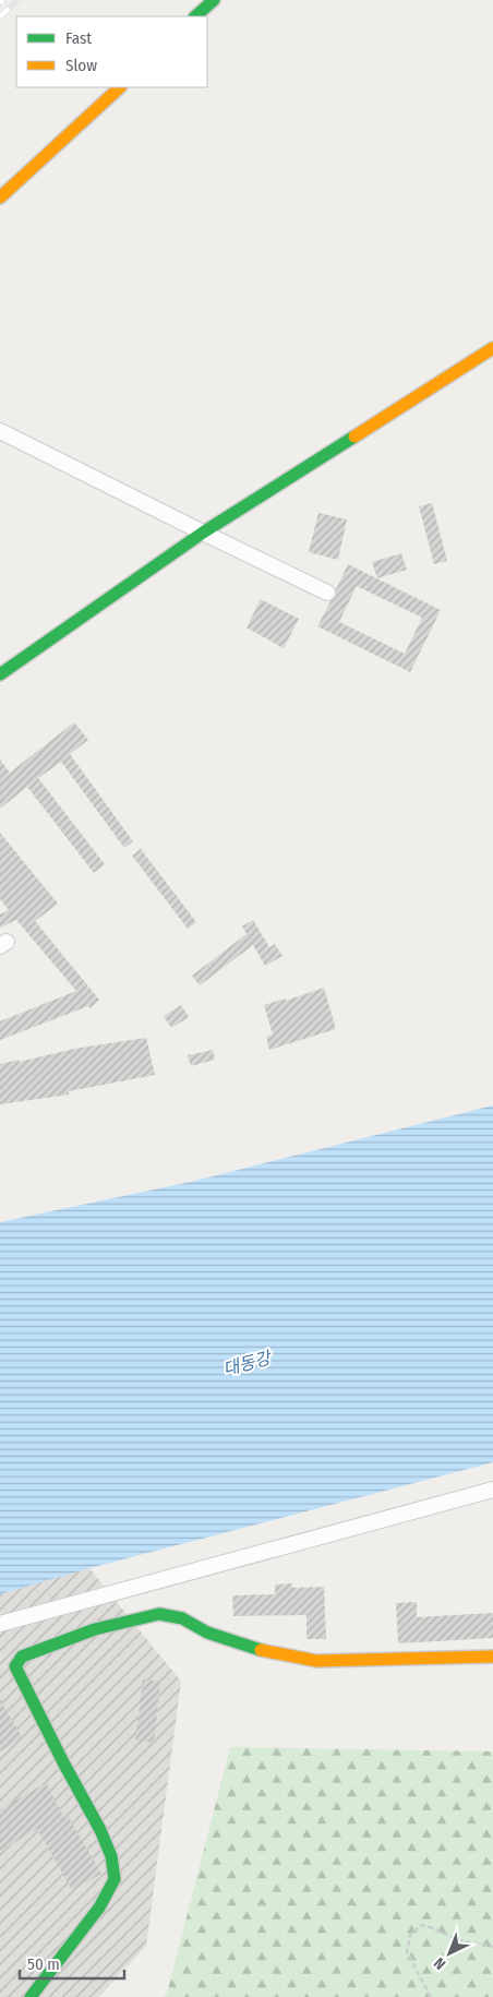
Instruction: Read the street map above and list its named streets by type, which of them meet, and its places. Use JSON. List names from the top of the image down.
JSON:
{
  "water": ["대동강"],
  "legend": ["Fast", "Slow"],
  "scale_bar": "50 m",
  "north": "bottom left"
}
